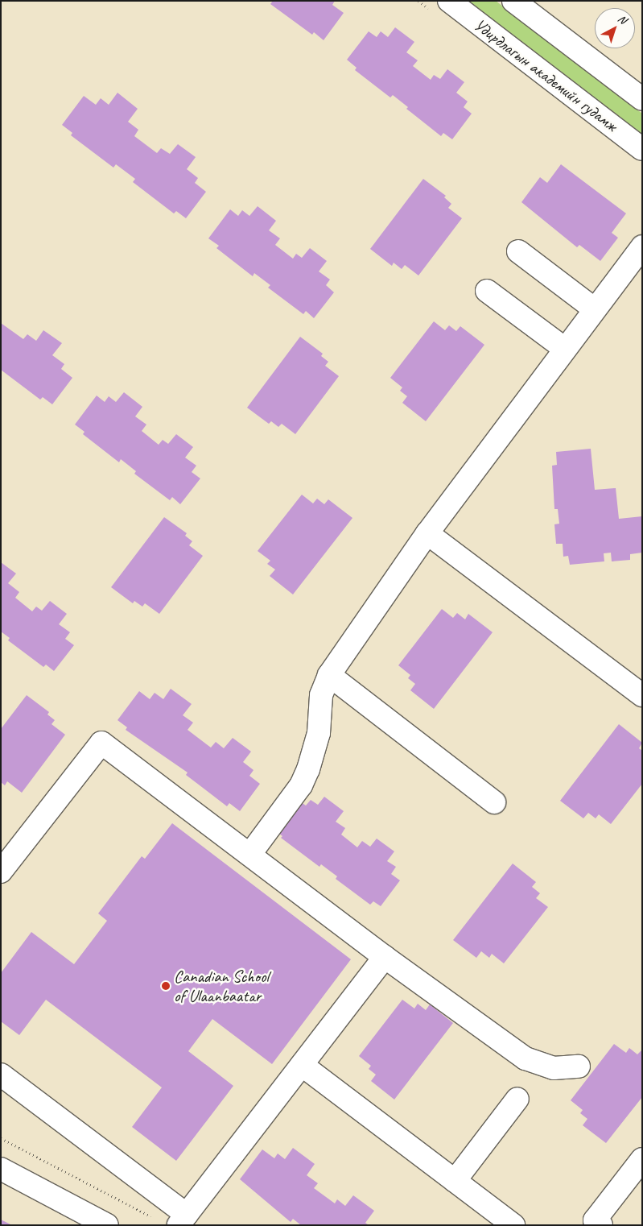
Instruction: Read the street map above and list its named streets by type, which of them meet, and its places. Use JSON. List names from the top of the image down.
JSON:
{
  "streets": {
    "street": ["Удирдлагын академийн гудамж"]
  },
  "places": ["Canadian School of Ulaanbaatar"],
  "north": "top right"
}
